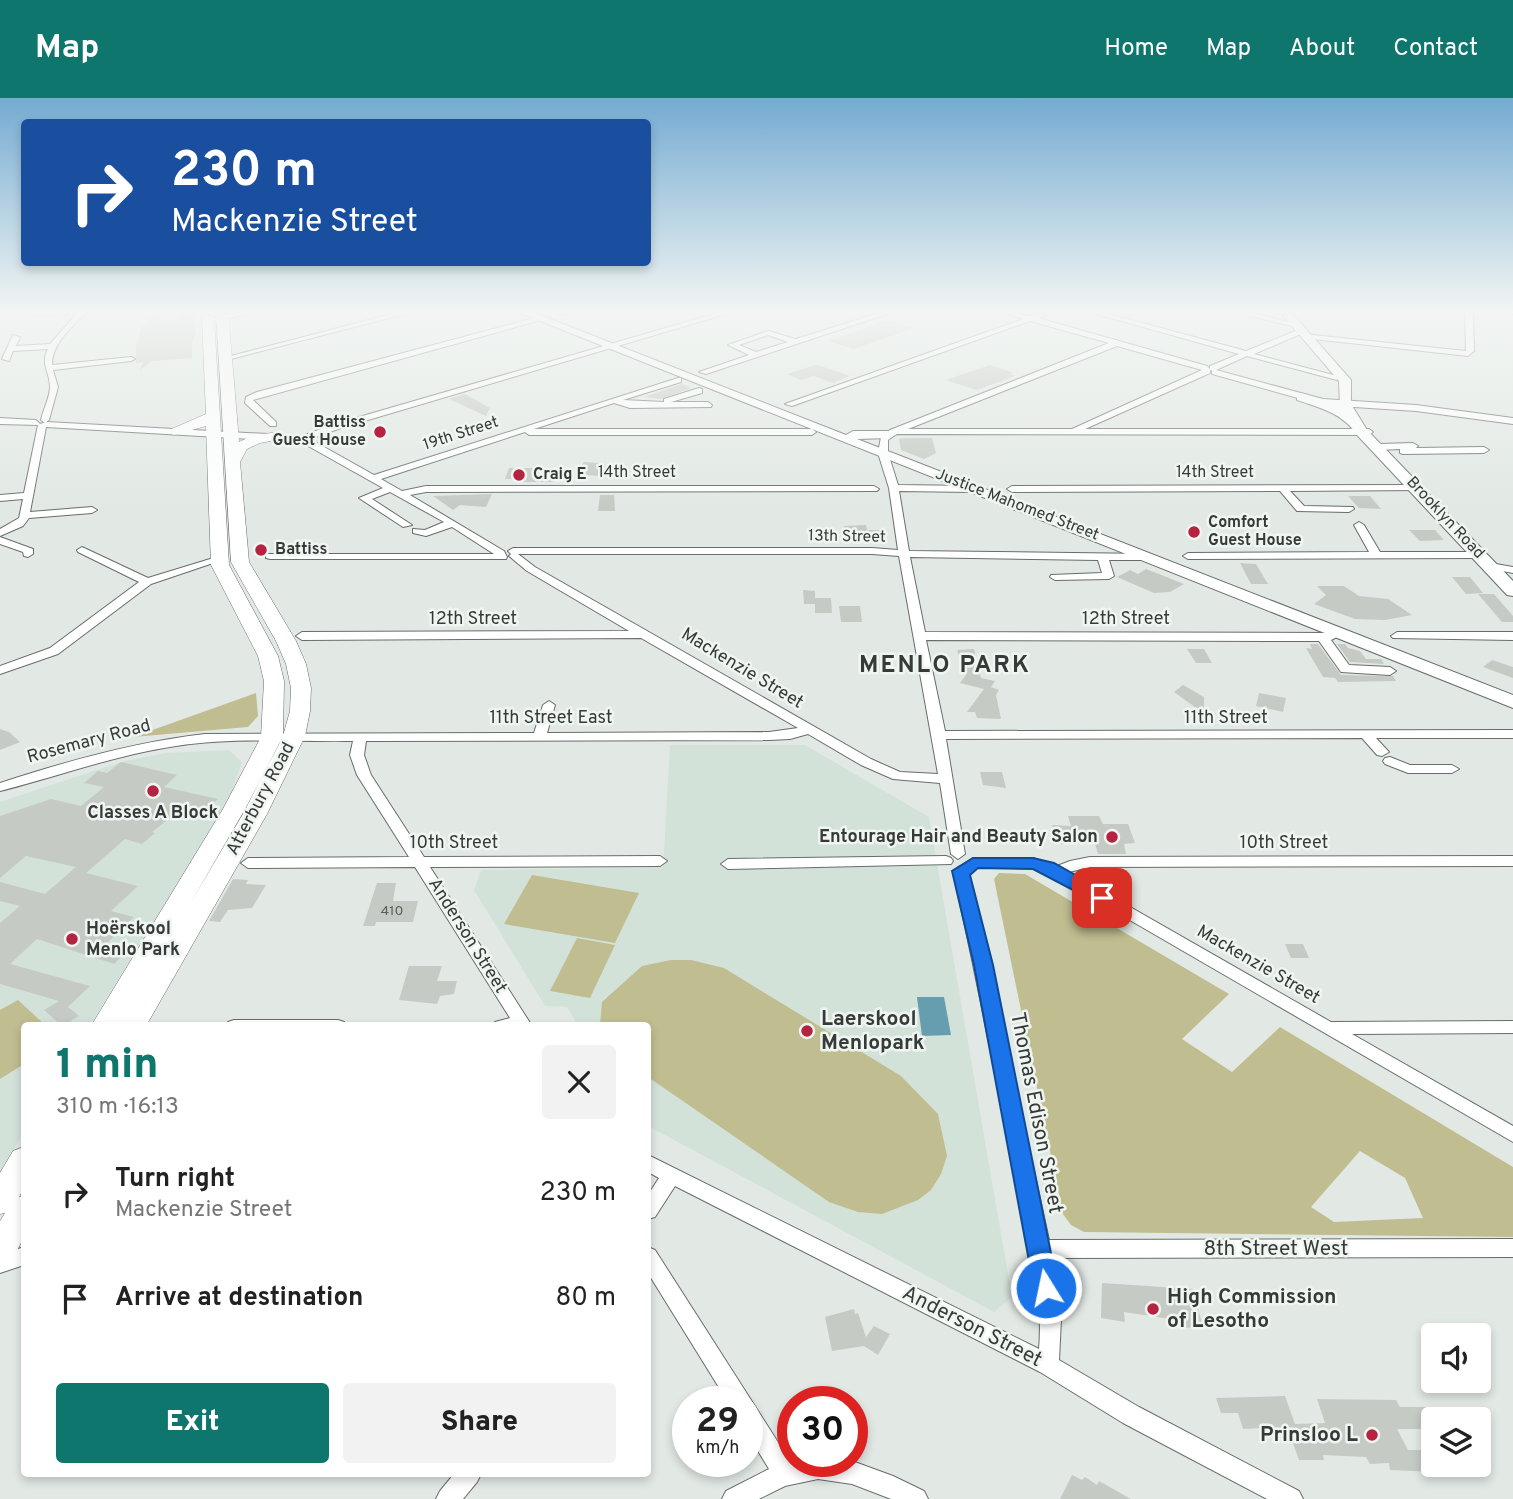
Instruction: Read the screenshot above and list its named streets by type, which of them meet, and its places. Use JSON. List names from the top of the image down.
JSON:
{
  "streets": {
    "main road": ["Justice Mahomed Street", "Brooklyn Road", "Atterbury Road"],
    "street": [
      "19th Street",
      "14th Street",
      "13th Street",
      "12th Street",
      "Mackenzie Street",
      "11th Street East",
      "11th Street",
      "Rosemary Road",
      "10th Street",
      "Anderson Street",
      "Thomas Edison Street",
      "8th Street West"
    ]
  },
  "crossings": [
    ["19th Street", "Mackenzie Street"],
    ["14th Street", "Brooklyn Road"],
    ["14th Street", "Mackenzie Street"],
    ["Justice Mahomed Street", "13th Street"],
    ["Justice Mahomed Street", "Thomas Edison Street"],
    ["13th Street", "Mackenzie Street"],
    ["13th Street", "Thomas Edison Street"],
    ["12th Street", "Mackenzie Street"],
    ["12th Street", "Thomas Edison Street"],
    ["Mackenzie Street", "11th Street East"],
    ["Mackenzie Street", "Atterbury Road"],
    ["Mackenzie Street", "10th Street"],
    ["Mackenzie Street", "Thomas Edison Street"],
    ["11th Street East", "Rosemary Road"],
    ["11th Street East", "Atterbury Road"],
    ["11th Street East", "Anderson Street"],
    ["11th Street", "Thomas Edison Street"],
    ["Rosemary Road", "Atterbury Road"],
    ["10th Street", "Anderson Street"],
    ["Anderson Street", "Thomas Edison Street"],
    ["Thomas Edison Street", "8th Street West"]
  ],
  "districts": ["MENLO PARK"],
  "places": [
    "Battiss Guest House",
    "Craig E",
    "Comfort Guest House",
    "Battiss",
    "Classes A Block",
    "Entourage Hair and Beauty Salon",
    "Hoërskool Menlo Park",
    "Laerskool Menlopark",
    "High Commission of Lesotho",
    "Prinsloo L"
  ],
  "house_numbers": ["410"],
  "page": {
    "header": "Map",
    "nav": [
      "Home",
      "Map",
      "About",
      "Contact"
    ],
    "turn": ["230 m", "Mackenzie Street"],
    "heading": ["1 min", "310 m · 16:13"],
    "list": [
      {
        "name": "Turn right",
        "note": "Mackenzie Street",
        "value": "230 m"
      },
      {
        "name": "Arrive at destination",
        "value": "80 m"
      }
    ],
    "buttons": ["Exit", "Share"],
    "speed": "29 km/h",
    "limit": "30"
  }
}
